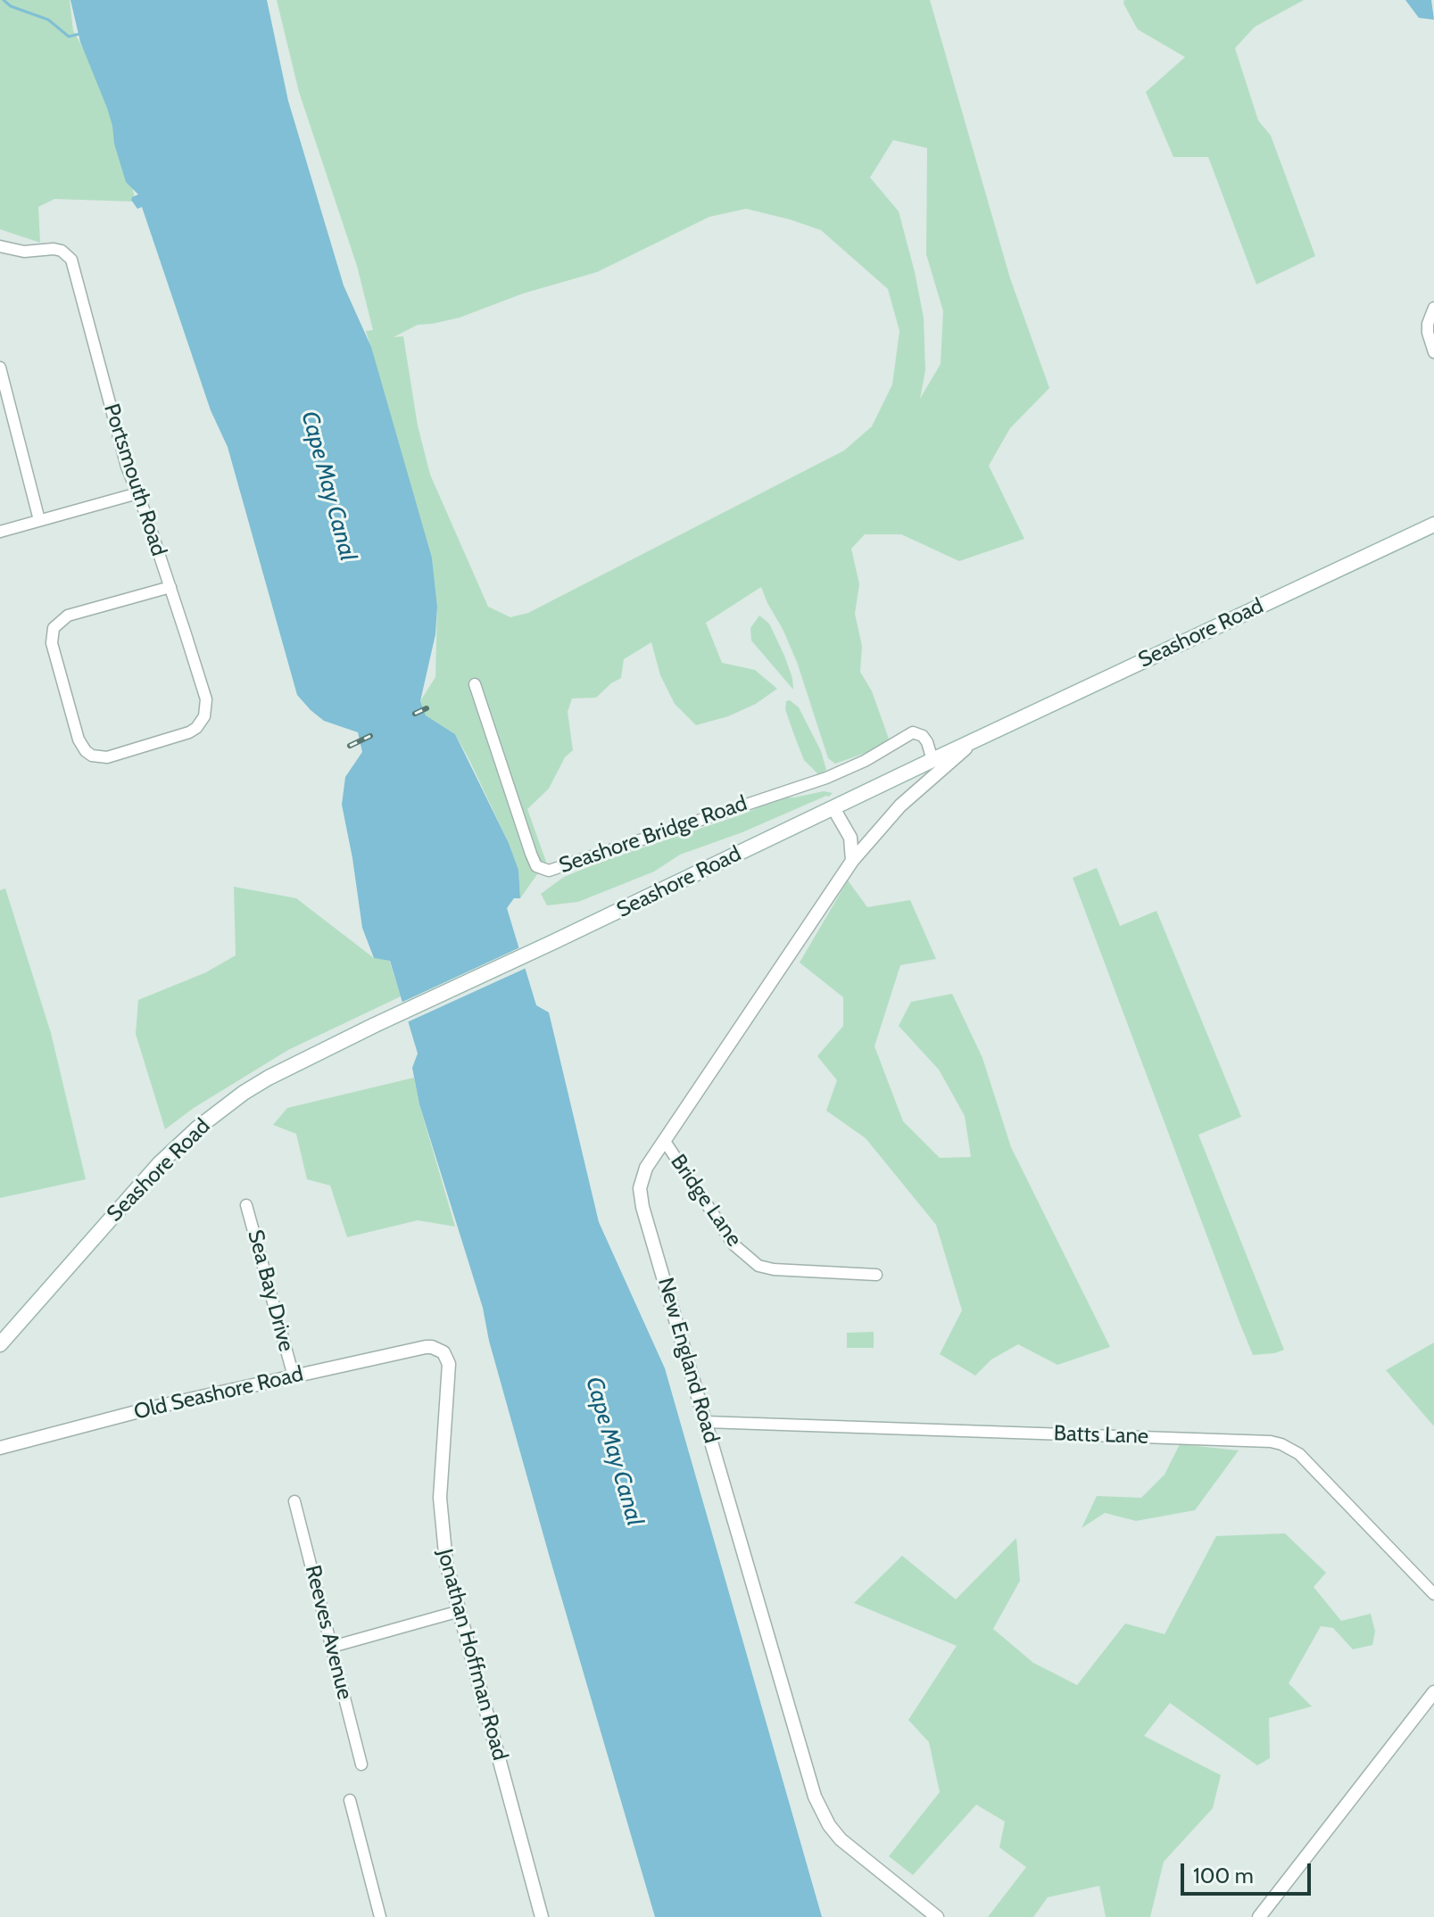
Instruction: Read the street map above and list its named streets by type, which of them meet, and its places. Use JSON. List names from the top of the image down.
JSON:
{
  "streets": {
    "main road": ["Seashore Road"],
    "street": [
      "Portsmouth Road",
      "Seashore Bridge Road",
      "Bridge Lane",
      "Sea Bay Drive",
      "New England Road",
      "Old Seashore Road",
      "Batts Lane",
      "Reeves Avenue",
      "Jonathan Hoffman Road"
    ]
  },
  "crossings": [
    ["Seashore Road", "Seashore Bridge Road"],
    ["Seashore Road", "New England Road"],
    ["Bridge Lane", "New England Road"],
    ["Sea Bay Drive", "Old Seashore Road"],
    ["New England Road", "Batts Lane"],
    ["Old Seashore Road", "Jonathan Hoffman Road"]
  ],
  "water": ["Cape May Canal"],
  "scale_bar": "100 m"
}
